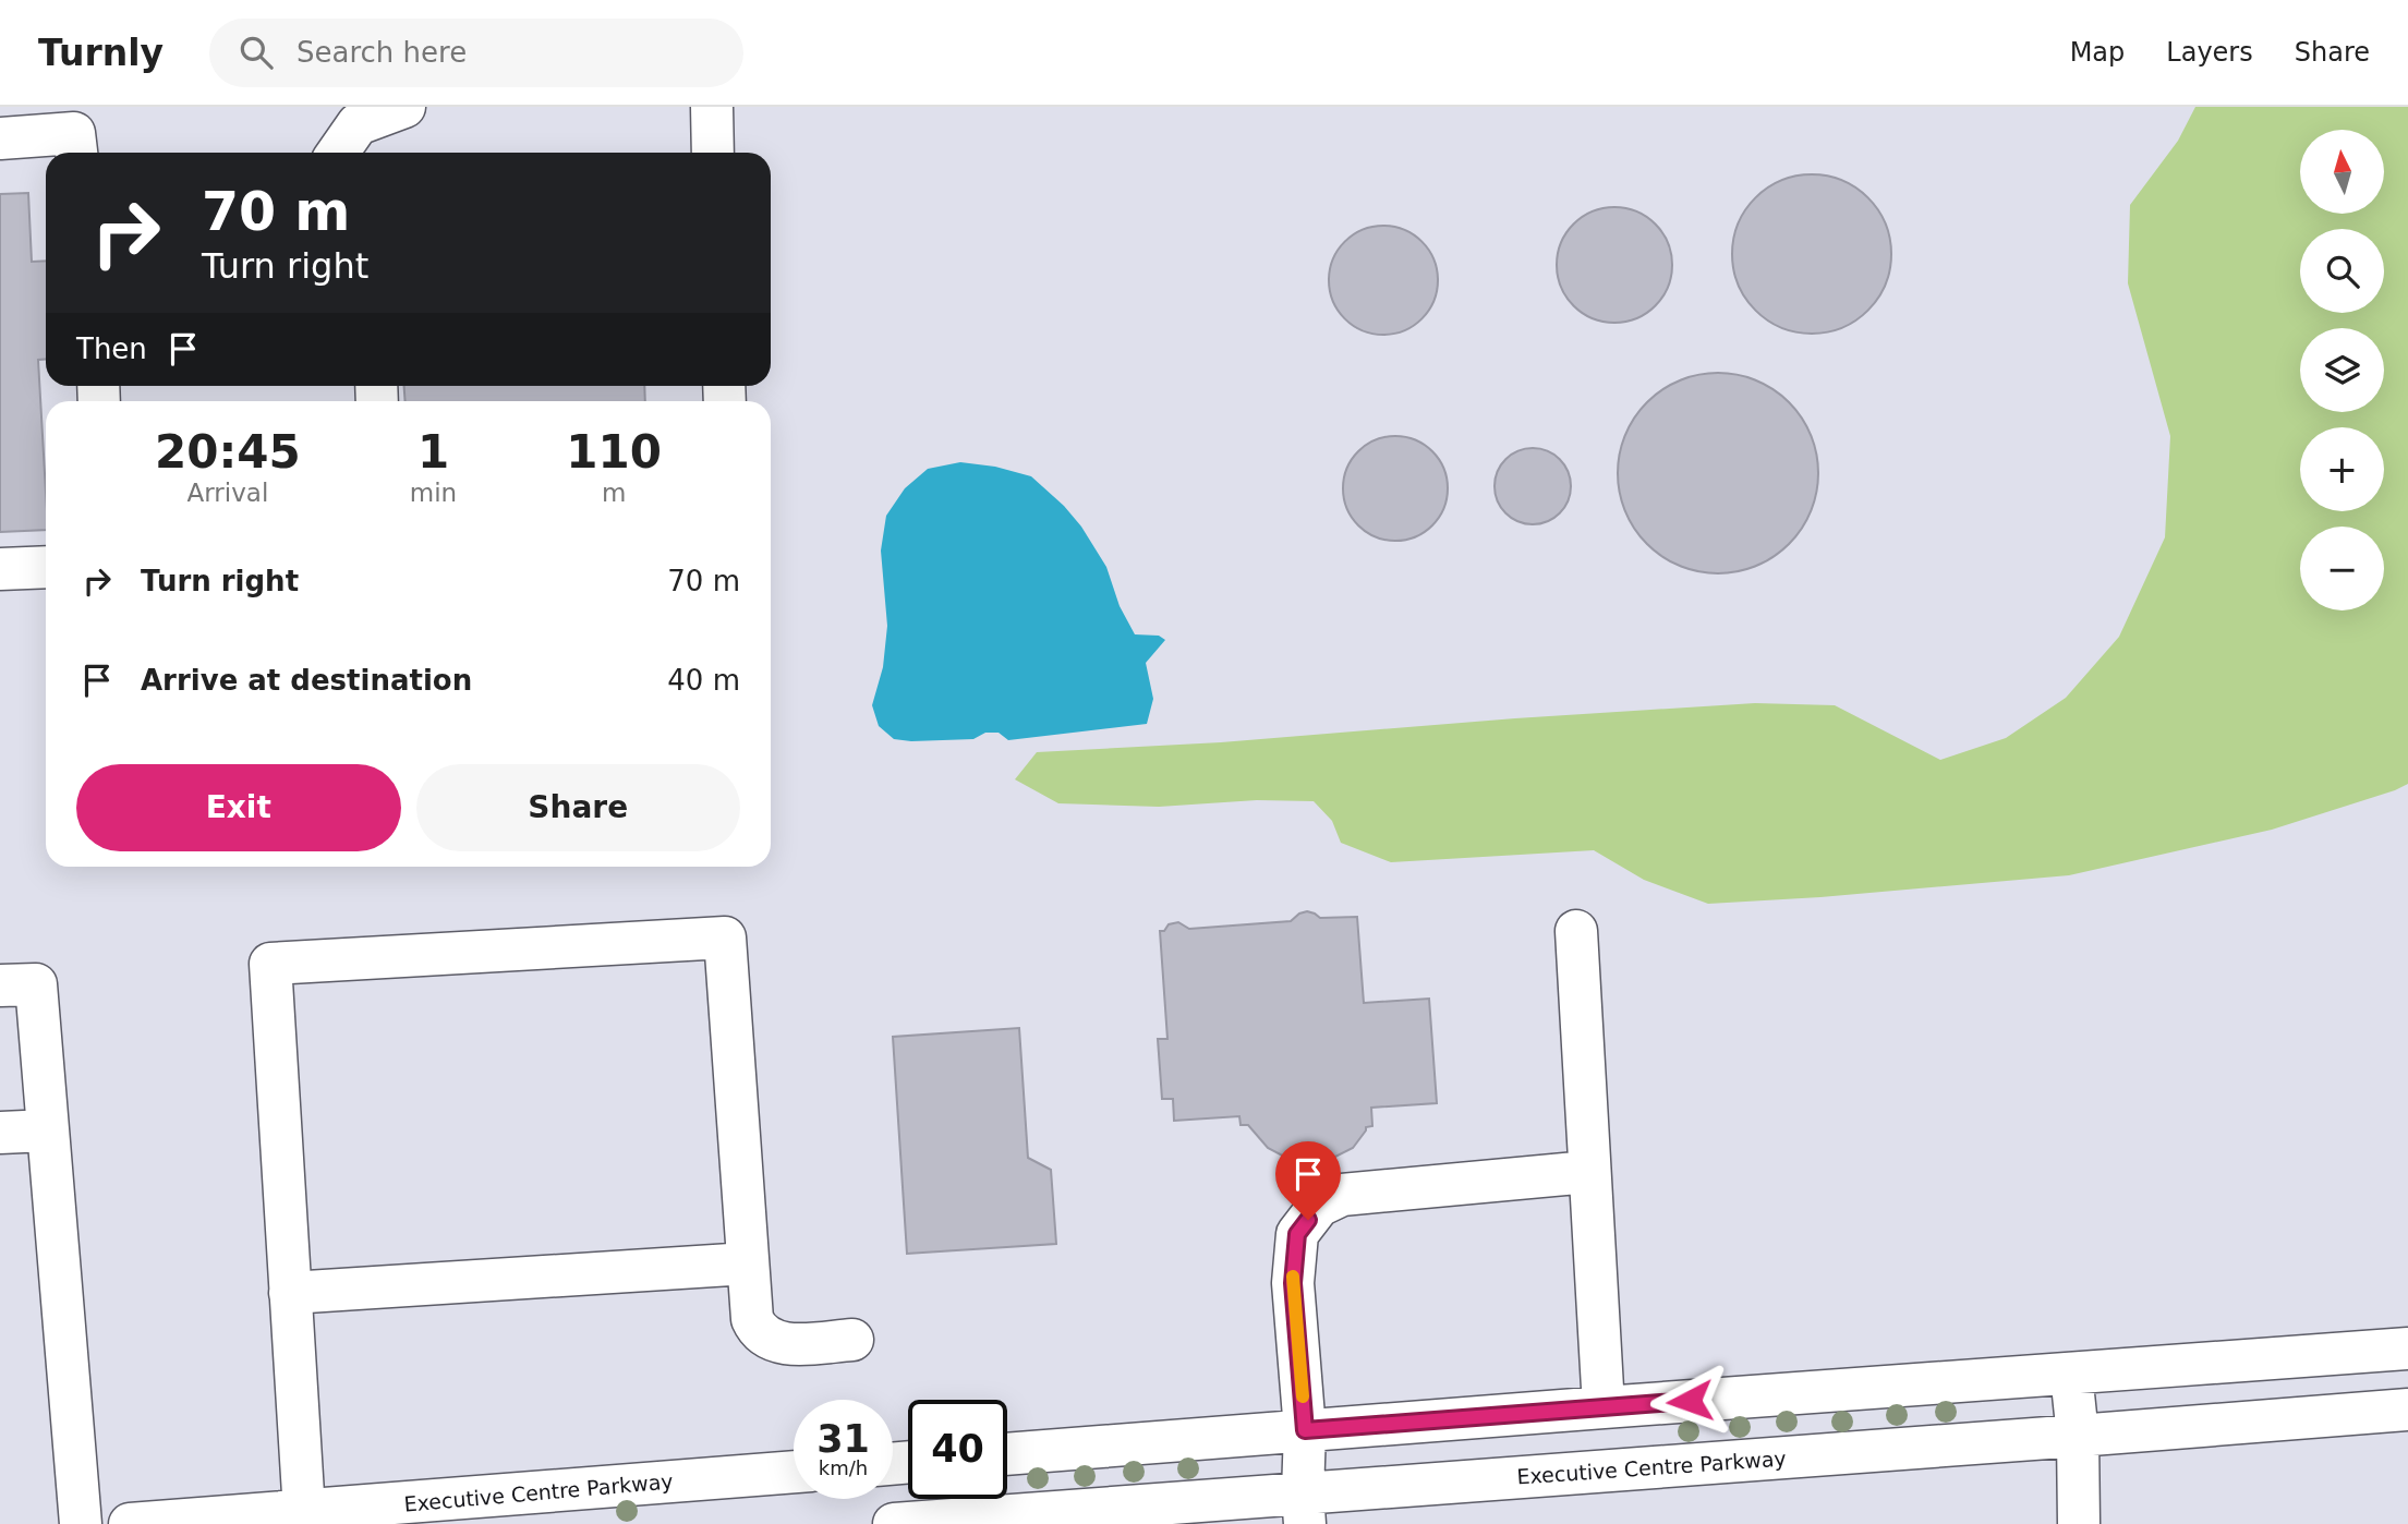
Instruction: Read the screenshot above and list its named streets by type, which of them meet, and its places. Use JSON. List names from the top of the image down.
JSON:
{
  "streets": {
    "street": ["Executive Centre Parkway"]
  },
  "north": "top",
  "page": {
    "header": "Turnly",
    "search": "Search here",
    "nav": ["Map", "Layers", "Share"],
    "map_buttons": ["+", "−"],
    "turn": ["70 m", "Turn right"],
    "then": "Then",
    "eta": [
      "20:45",
      "Arrival",
      "1",
      "min",
      "110",
      "m"
    ],
    "list": [
      {
        "name": "Turn right",
        "value": "70 m"
      },
      {
        "name": "Arrive at destination",
        "value": "40 m"
      }
    ],
    "buttons": ["Exit", "Share"],
    "speed": "31 km/h",
    "limit": "40"
  }
}
